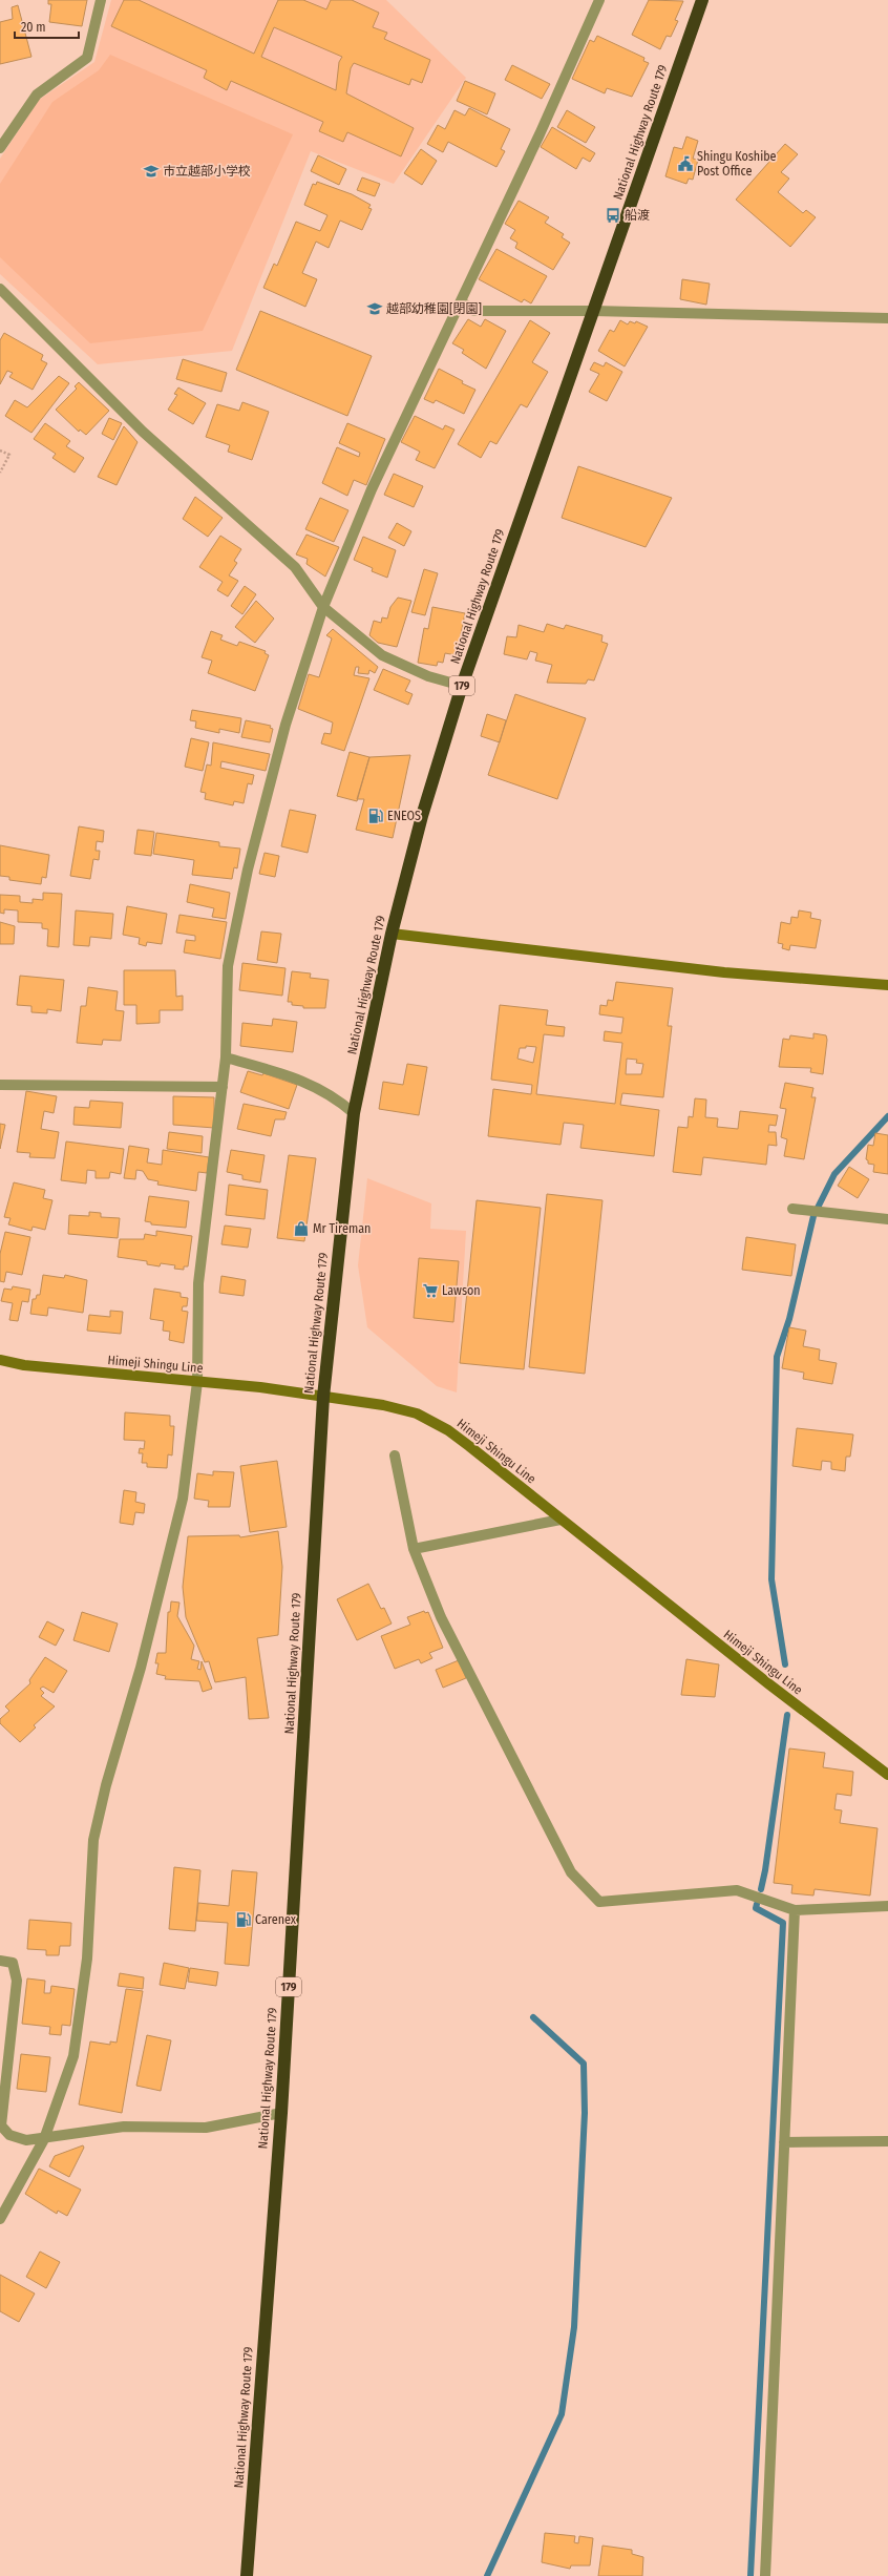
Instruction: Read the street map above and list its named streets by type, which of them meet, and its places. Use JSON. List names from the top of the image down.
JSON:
{
  "streets": {
    "highway": ["National Highway Route 179", "179"],
    "main road": ["Himeji Shingu Line"]
  },
  "crossings": [
    ["National Highway Route 179", "Himeji Shingu Line"]
  ],
  "places": {
    "public building": ["Shingu Koshibe Post Office"],
    "school or university": ["市立越部小学校", "越部幼稚園[閉園]"],
    "bus stop": ["船渡"],
    "fuel station": ["ENEOS", "Carenex"],
    "shop": ["Mr Tireman"],
    "supermarket": ["Lawson"]
  },
  "scale_bar": "20 m"
}
